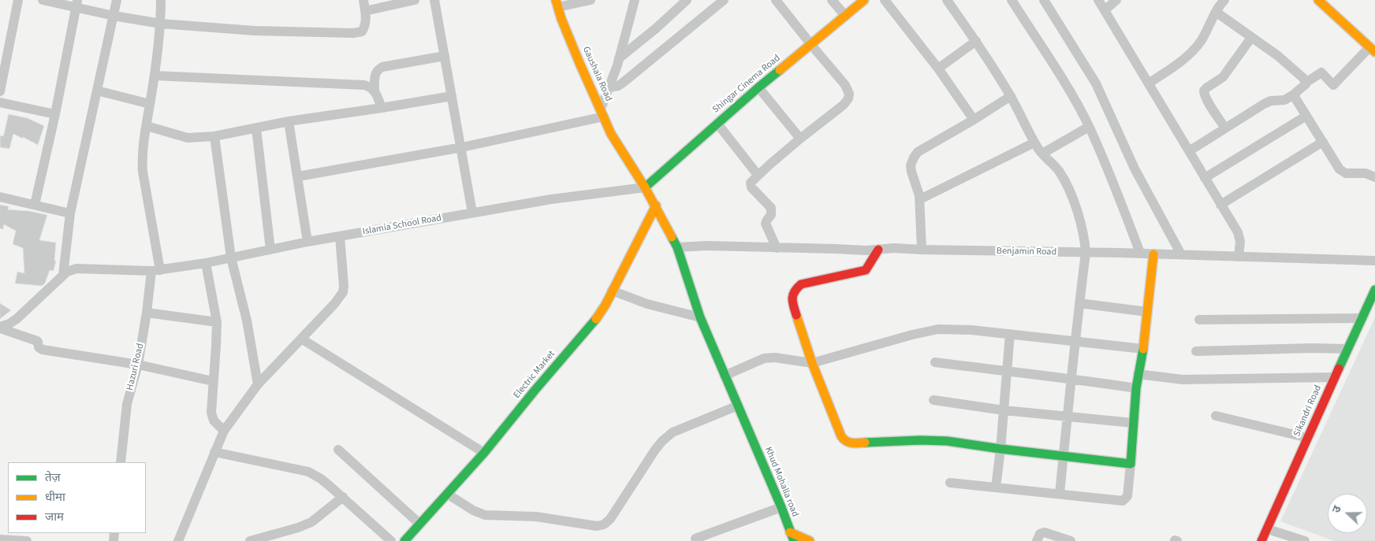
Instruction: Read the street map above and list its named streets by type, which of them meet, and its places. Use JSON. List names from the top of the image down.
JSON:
{
  "streets": {
    "street": [
      "Gaushala Road",
      "Shingar Cinema Road",
      "Islamia School Road",
      "Benjamin Road",
      "Hazuri Road",
      "Electric Market",
      "Sikandri Road",
      "Khud Mohalla road"
    ]
  },
  "crossings": [
    ["Gaushala Road", "Shingar Cinema Road"],
    ["Gaushala Road", "Islamia School Road"],
    ["Gaushala Road", "Benjamin Road"],
    ["Gaushala Road", "Electric Market"],
    ["Gaushala Road", "Khud Mohalla road"],
    ["Shingar Cinema Road", "Islamia School Road"],
    ["Islamia School Road", "Hazuri Road"]
  ],
  "legend": ["तेज़", "धीमा", "जाम"],
  "north": "left"
}
